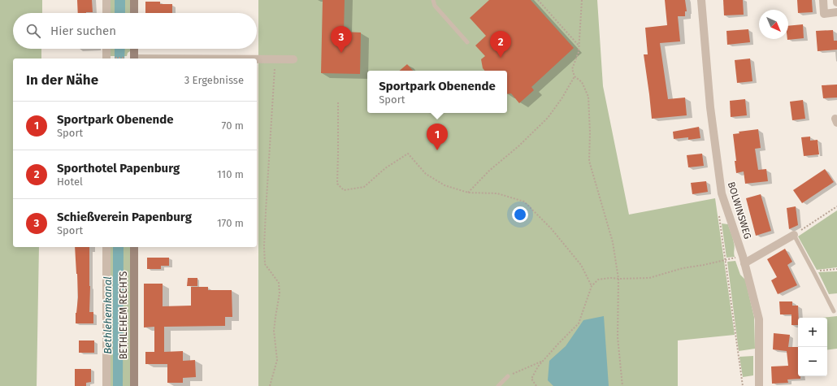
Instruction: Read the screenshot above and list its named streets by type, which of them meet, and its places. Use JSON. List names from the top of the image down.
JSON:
{
  "streets": {
    "street": ["BOLWINSWEG", "BETHLEHEM RECHTS"]
  },
  "water": ["Bethlehemkanal"],
  "north": "bottom right",
  "page": {
    "search": "Hier suchen",
    "pins": ["3", "2", "1"],
    "heading": ["In der Nähe", "3 Ergebnisse"],
    "popup": ["Sportpark Obenende", "Sport"],
    "list": [
      {
        "mark": "1",
        "name": "Sportpark Obenende",
        "note": "Sport",
        "value": "70 m"
      },
      {
        "mark": "2",
        "name": "Sporthotel Papenburg",
        "note": "Hotel",
        "value": "110 m"
      },
      {
        "mark": "3",
        "name": "Schießverein Papenburg",
        "note": "Sport",
        "value": "170 m"
      }
    ],
    "map_buttons": ["+", "−"]
  }
}
